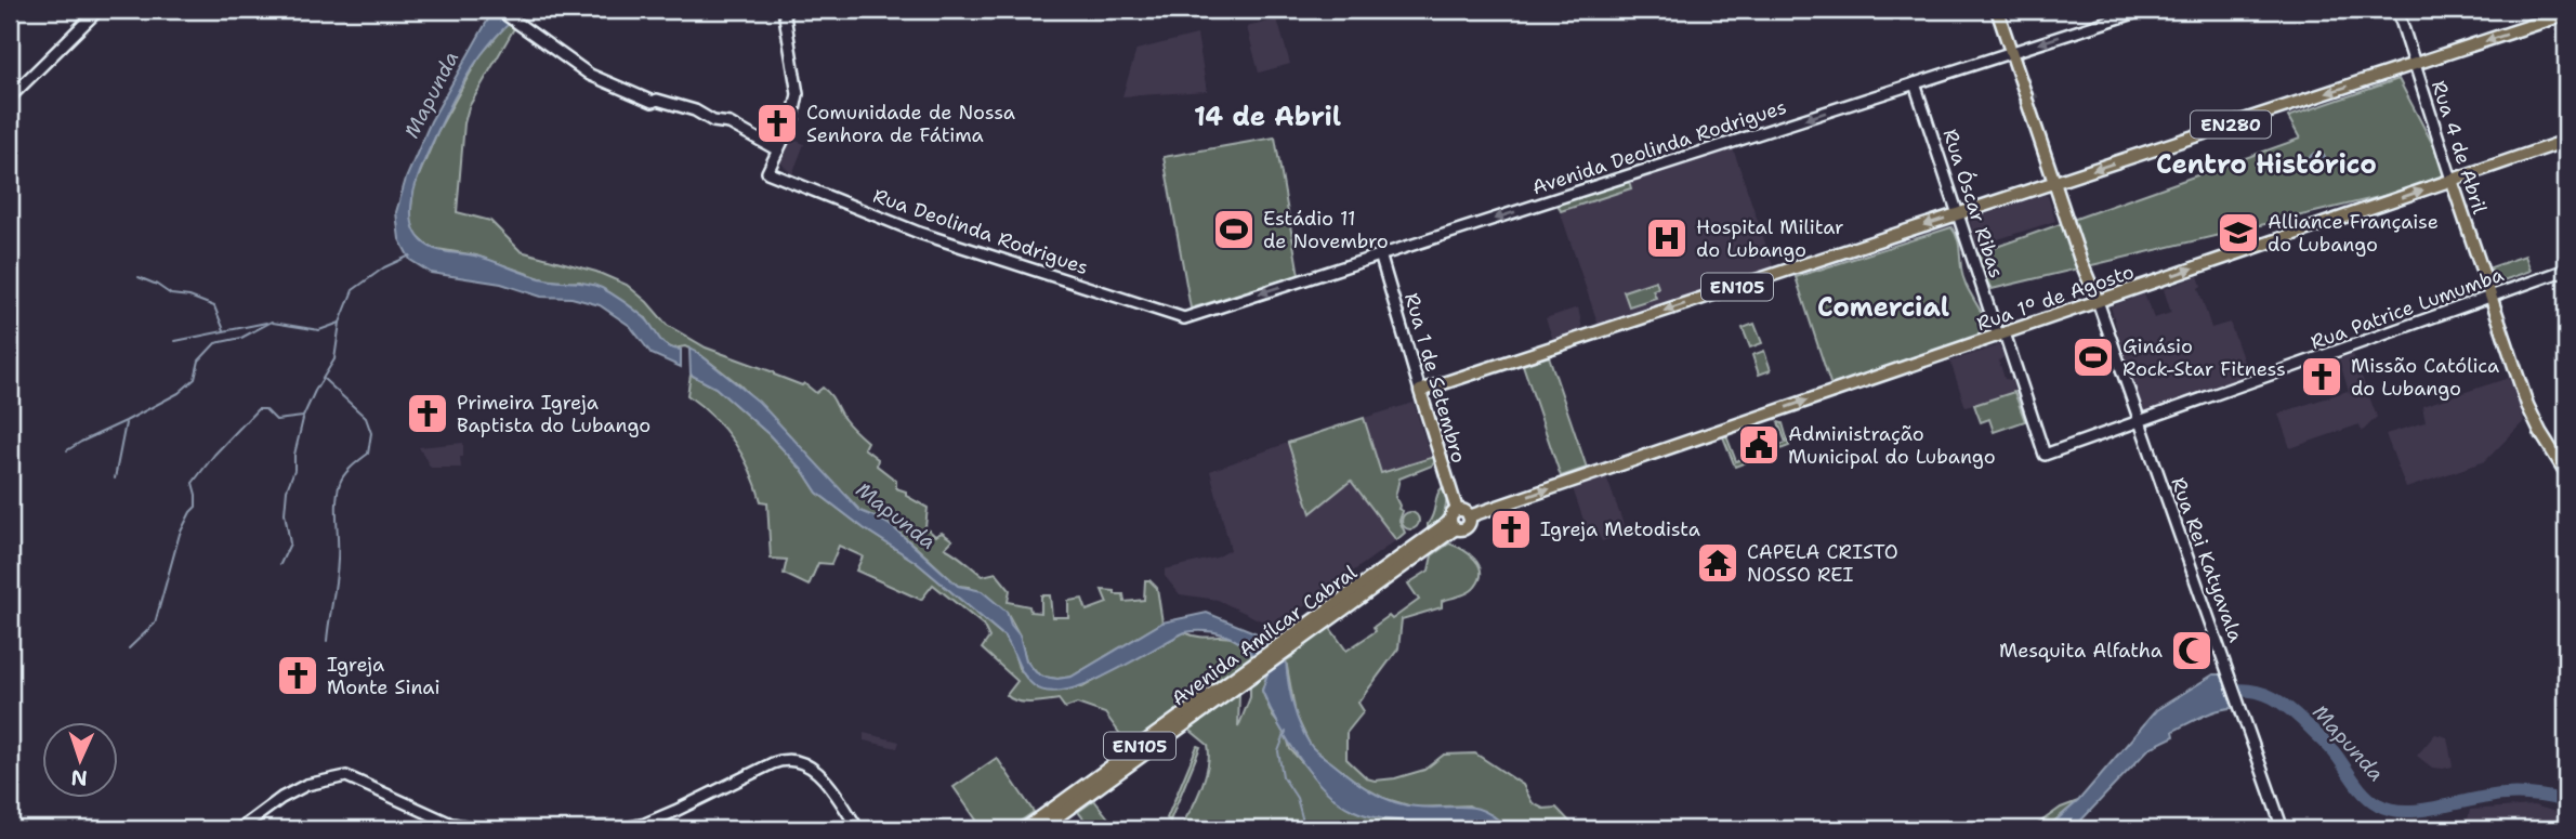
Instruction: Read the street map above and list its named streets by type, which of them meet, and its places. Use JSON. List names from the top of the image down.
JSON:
{
  "streets": {
    "main road": [
      "EN280",
      "Rua 4 de Abril",
      "EN105",
      "Rua 1º de Agosto",
      "Rua 1 de Setembro",
      "Avenida Amílcar Cabral"
    ],
    "street": [
      "Avenida Deolinda Rodrigues",
      "Rua Óscar Ribas",
      "Rua Deolinda Rodrigues",
      "Rua Patrice Lumumba",
      "Rua Rei Katyavala"
    ]
  },
  "crossings": [
    ["EN280", "Rua 4 de Abril"],
    ["EN280", "EN105"],
    ["Avenida Deolinda Rodrigues", "Rua Óscar Ribas"],
    ["Avenida Deolinda Rodrigues", "Rua Deolinda Rodrigues"],
    ["Avenida Deolinda Rodrigues", "Rua 1 de Setembro"],
    ["Rua 4 de Abril", "Rua 1º de Agosto"],
    ["Rua 4 de Abril", "Rua Patrice Lumumba"],
    ["Rua Óscar Ribas", "EN105"],
    ["Rua Óscar Ribas", "Rua 1º de Agosto"],
    ["Rua Óscar Ribas", "Rua Patrice Lumumba"],
    ["EN105", "Rua 1º de Agosto"],
    ["EN105", "Rua 1 de Setembro"],
    ["EN105", "Avenida Amílcar Cabral"],
    ["Rua 1º de Agosto", "Rua 1 de Setembro"],
    ["Rua 1º de Agosto", "Rua Rei Katyavala"],
    ["Rua 1º de Agosto", "Avenida Amílcar Cabral"],
    ["Rua Patrice Lumumba", "Rua Rei Katyavala"],
    ["Rua 1 de Setembro", "Avenida Amílcar Cabral"]
  ],
  "one_way": ["Avenida Deolinda Rodrigues", "Rua 1º de Agosto"],
  "districts": ["14 de Abril", "Centro Histórico", "Comercial"],
  "water": ["Mapunda"],
  "places": {
    "church": [
      "Comunidade de Nossa Senhora de Fátima",
      "Missão Católica do Lubango",
      "Primeira Igreja Baptista do Lubango",
      "Igreja Metodista",
      "Igreja Monte Sinai"
    ],
    "sports": ["Estádio 11 de Novembro", "Ginásio Rock-Star Fitness"],
    "school or university": ["Alliance Française do Lubango"],
    "hospital": ["Hospital Militar do Lubango"],
    "public building": ["Administração Municipal do Lubango"],
    "temple": ["CAPELA CRISTO NOSSO REI"],
    "mosque": ["Mesquita Alfatha"]
  },
  "north": "bottom"
}
